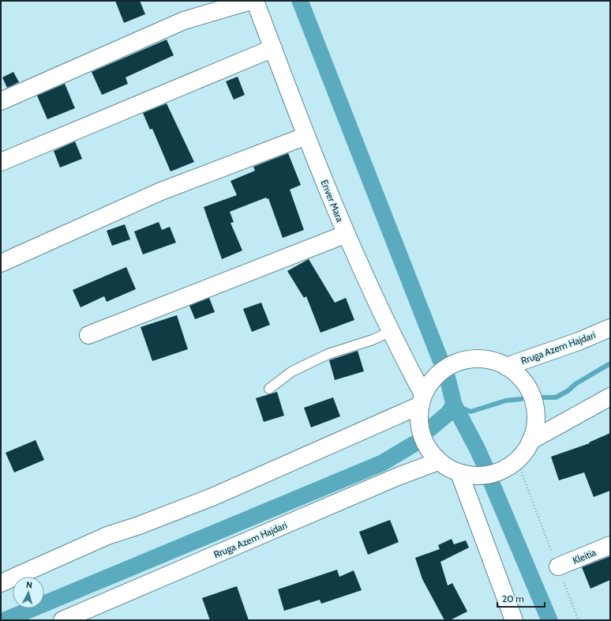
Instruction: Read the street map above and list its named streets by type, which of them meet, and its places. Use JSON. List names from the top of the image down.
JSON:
{
  "streets": {
    "street": ["Enver Mara", "Rruga Azem Hajdari", "Kleitia"]
  },
  "crossings": [
    ["Enver Mara", "Rruga Azem Hajdari"]
  ],
  "scale_bar": "20 m",
  "north": "top"
}
